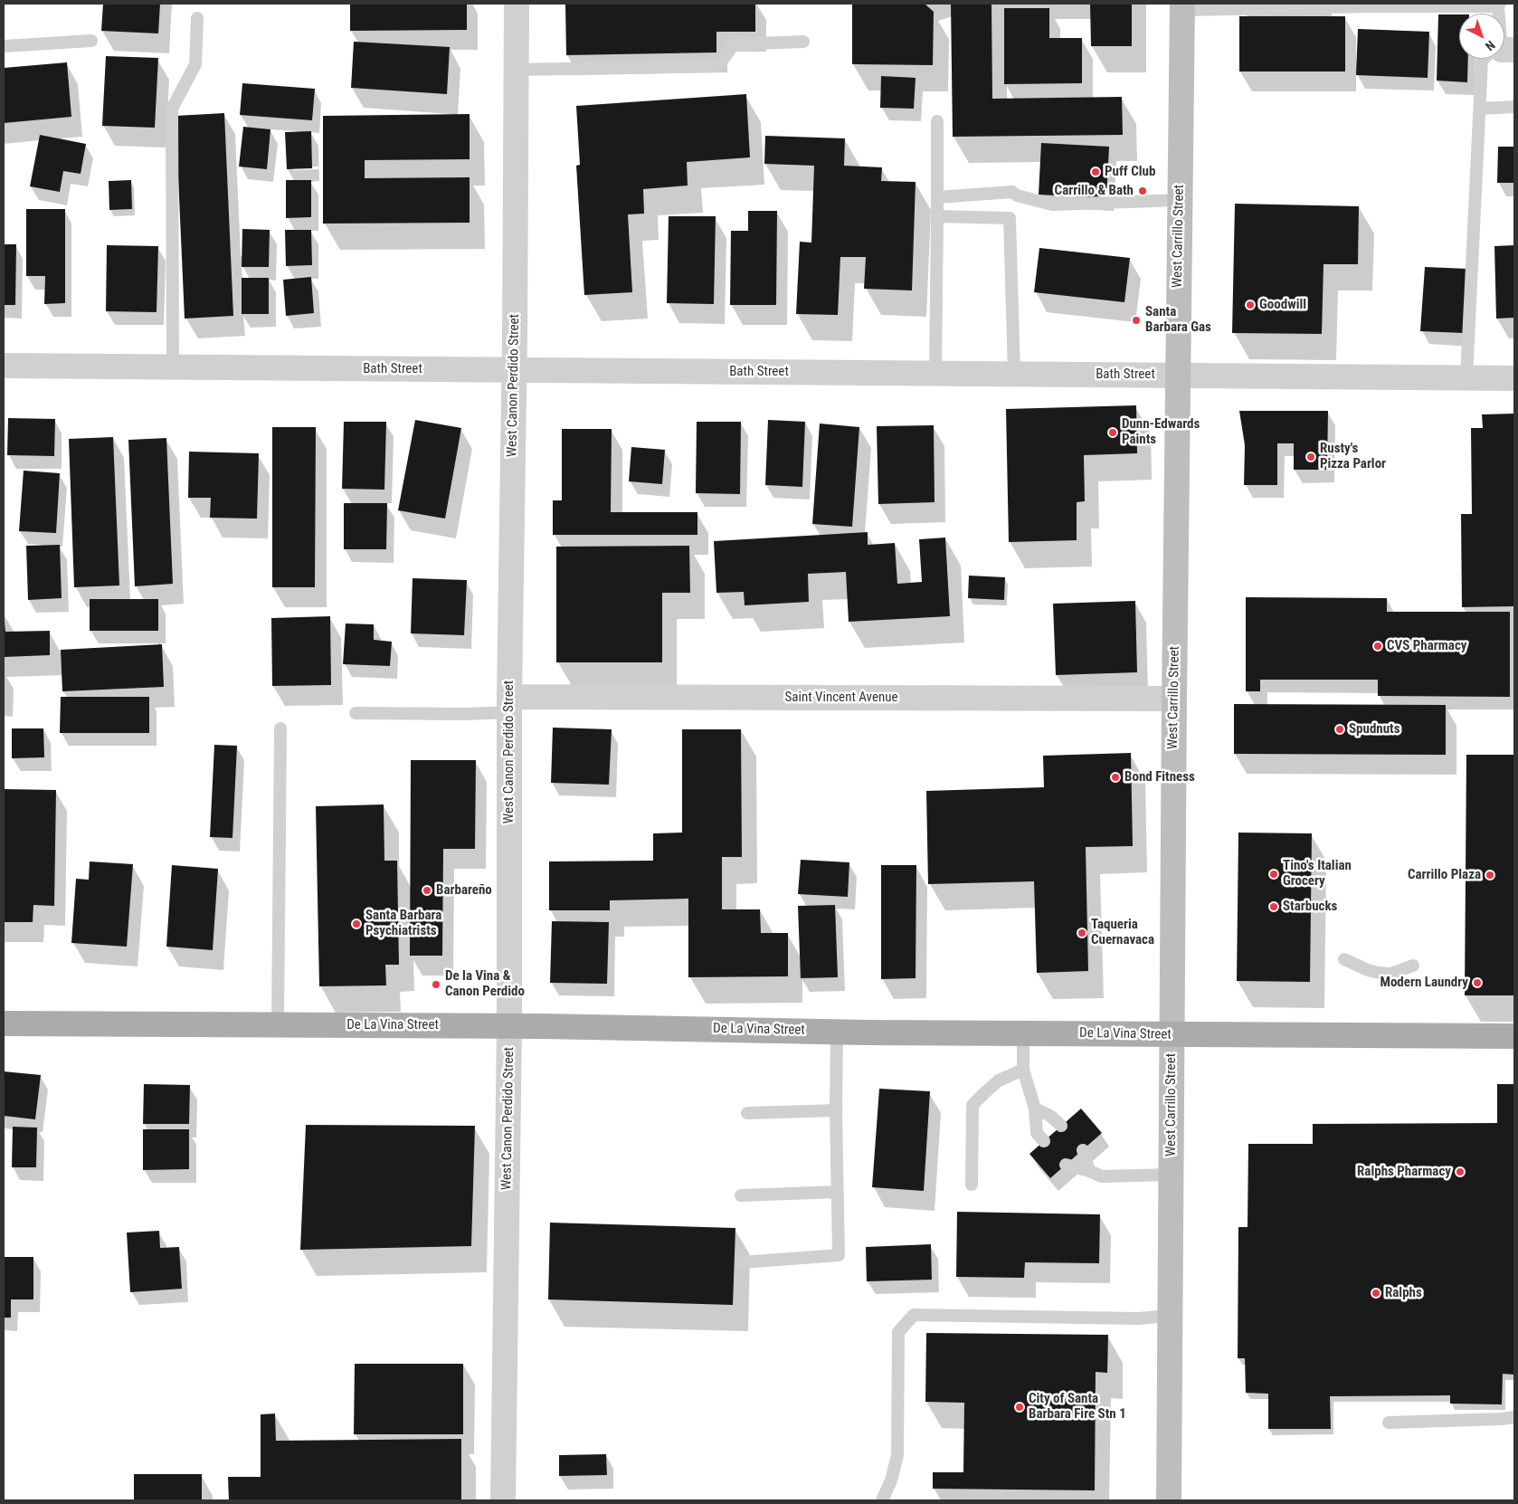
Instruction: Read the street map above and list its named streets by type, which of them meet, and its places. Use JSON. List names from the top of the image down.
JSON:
{
  "streets": {
    "main road": ["West Carrillo Street", "De La Vina Street"],
    "street": ["Bath Street", "West Canon Perdido Street", "Saint Vincent Avenue"]
  },
  "crossings": [
    ["West Carrillo Street", "Bath Street"],
    ["West Carrillo Street", "Saint Vincent Avenue"],
    ["West Carrillo Street", "De La Vina Street"],
    ["Bath Street", "West Canon Perdido Street"],
    ["West Canon Perdido Street", "Saint Vincent Avenue"],
    ["West Canon Perdido Street", "De La Vina Street"]
  ],
  "places": [
    "Puff Club",
    "Carrillo & Bath",
    "Goodwill",
    "Santa Barbara Gas",
    "Dunn-Edwards Paints",
    "Rusty's Pizza Parlor",
    "CVS Pharmacy",
    "Spudnuts",
    "Bond Fitness",
    "Tino's Italian Grocery",
    "Carrillo Plaza",
    "Barbareño",
    "Starbucks",
    "Santa Barbara Psychiatrists",
    "Taqueria Cuernavaca",
    "Modern Laundry",
    "De la Vina & Canon Perdido",
    "Ralphs Pharmacy",
    "Ralphs",
    "City of Santa Barbara Fire Stn 1"
  ],
  "north": "bottom right"
}
